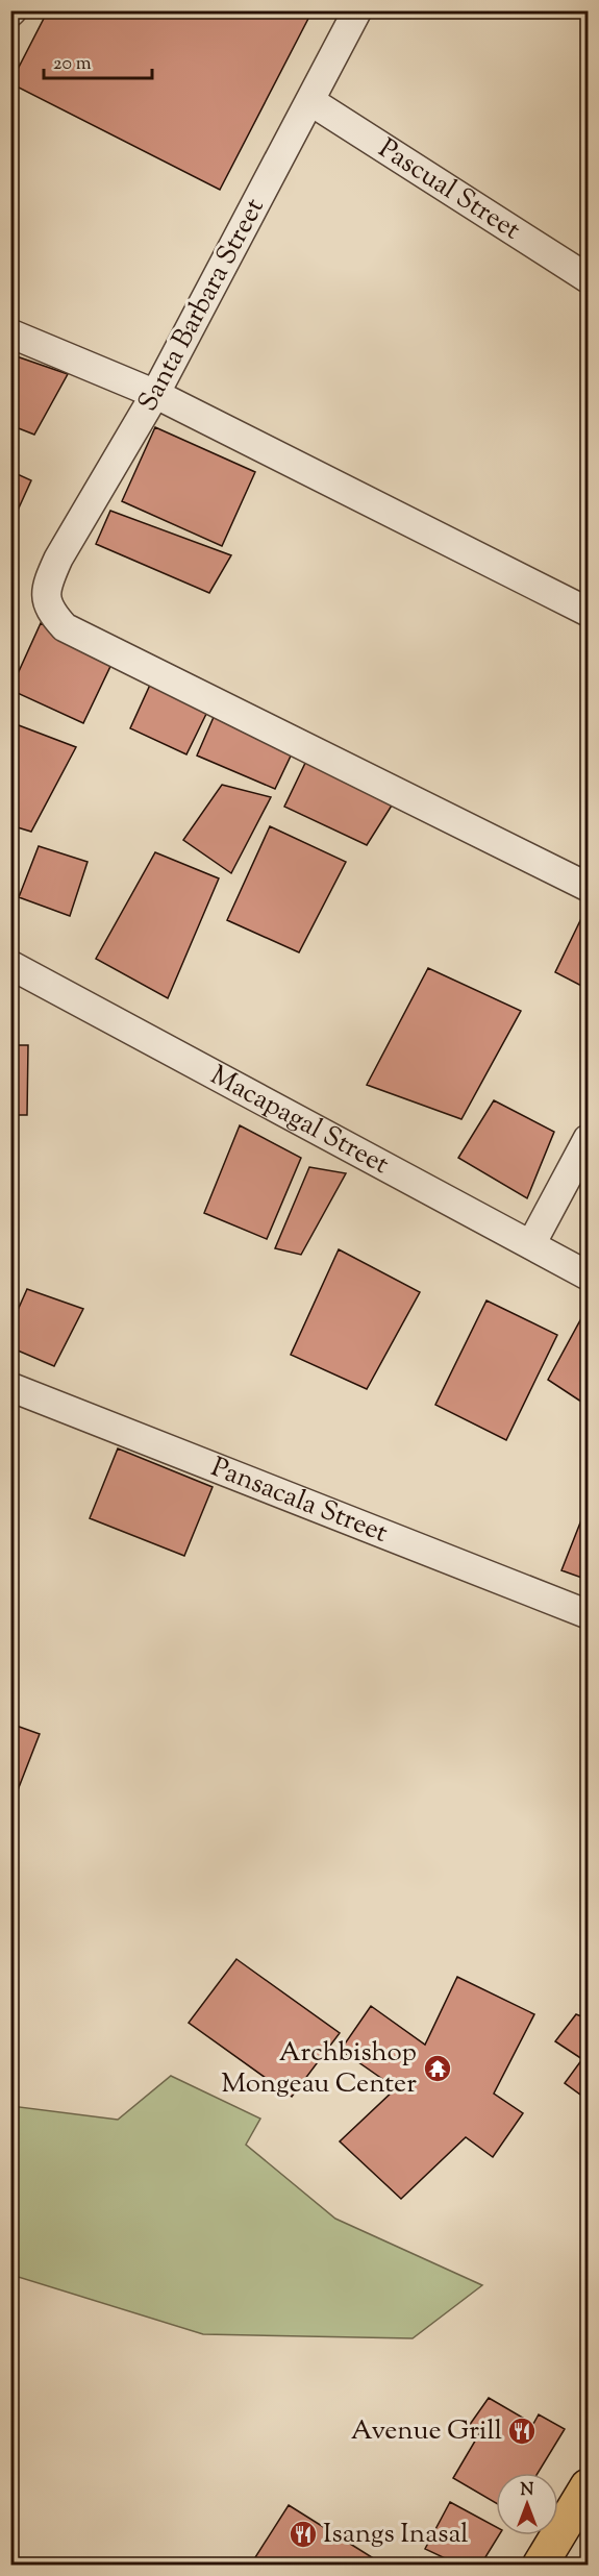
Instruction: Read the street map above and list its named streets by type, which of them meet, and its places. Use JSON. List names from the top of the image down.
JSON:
{
  "streets": {
    "street": [
      "Pascual Street",
      "Santa Barbara Street",
      "Macapagal Street",
      "Pansacala Street"
    ]
  },
  "crossings": [
    ["Pascual Street", "Santa Barbara Street"]
  ],
  "places": {
    "temple": ["Archbishop Mongeau Center"],
    "restaurant": ["Avenue Grill", "Isangs Inasal"]
  },
  "scale_bar": "20 m",
  "north": "top"
}
